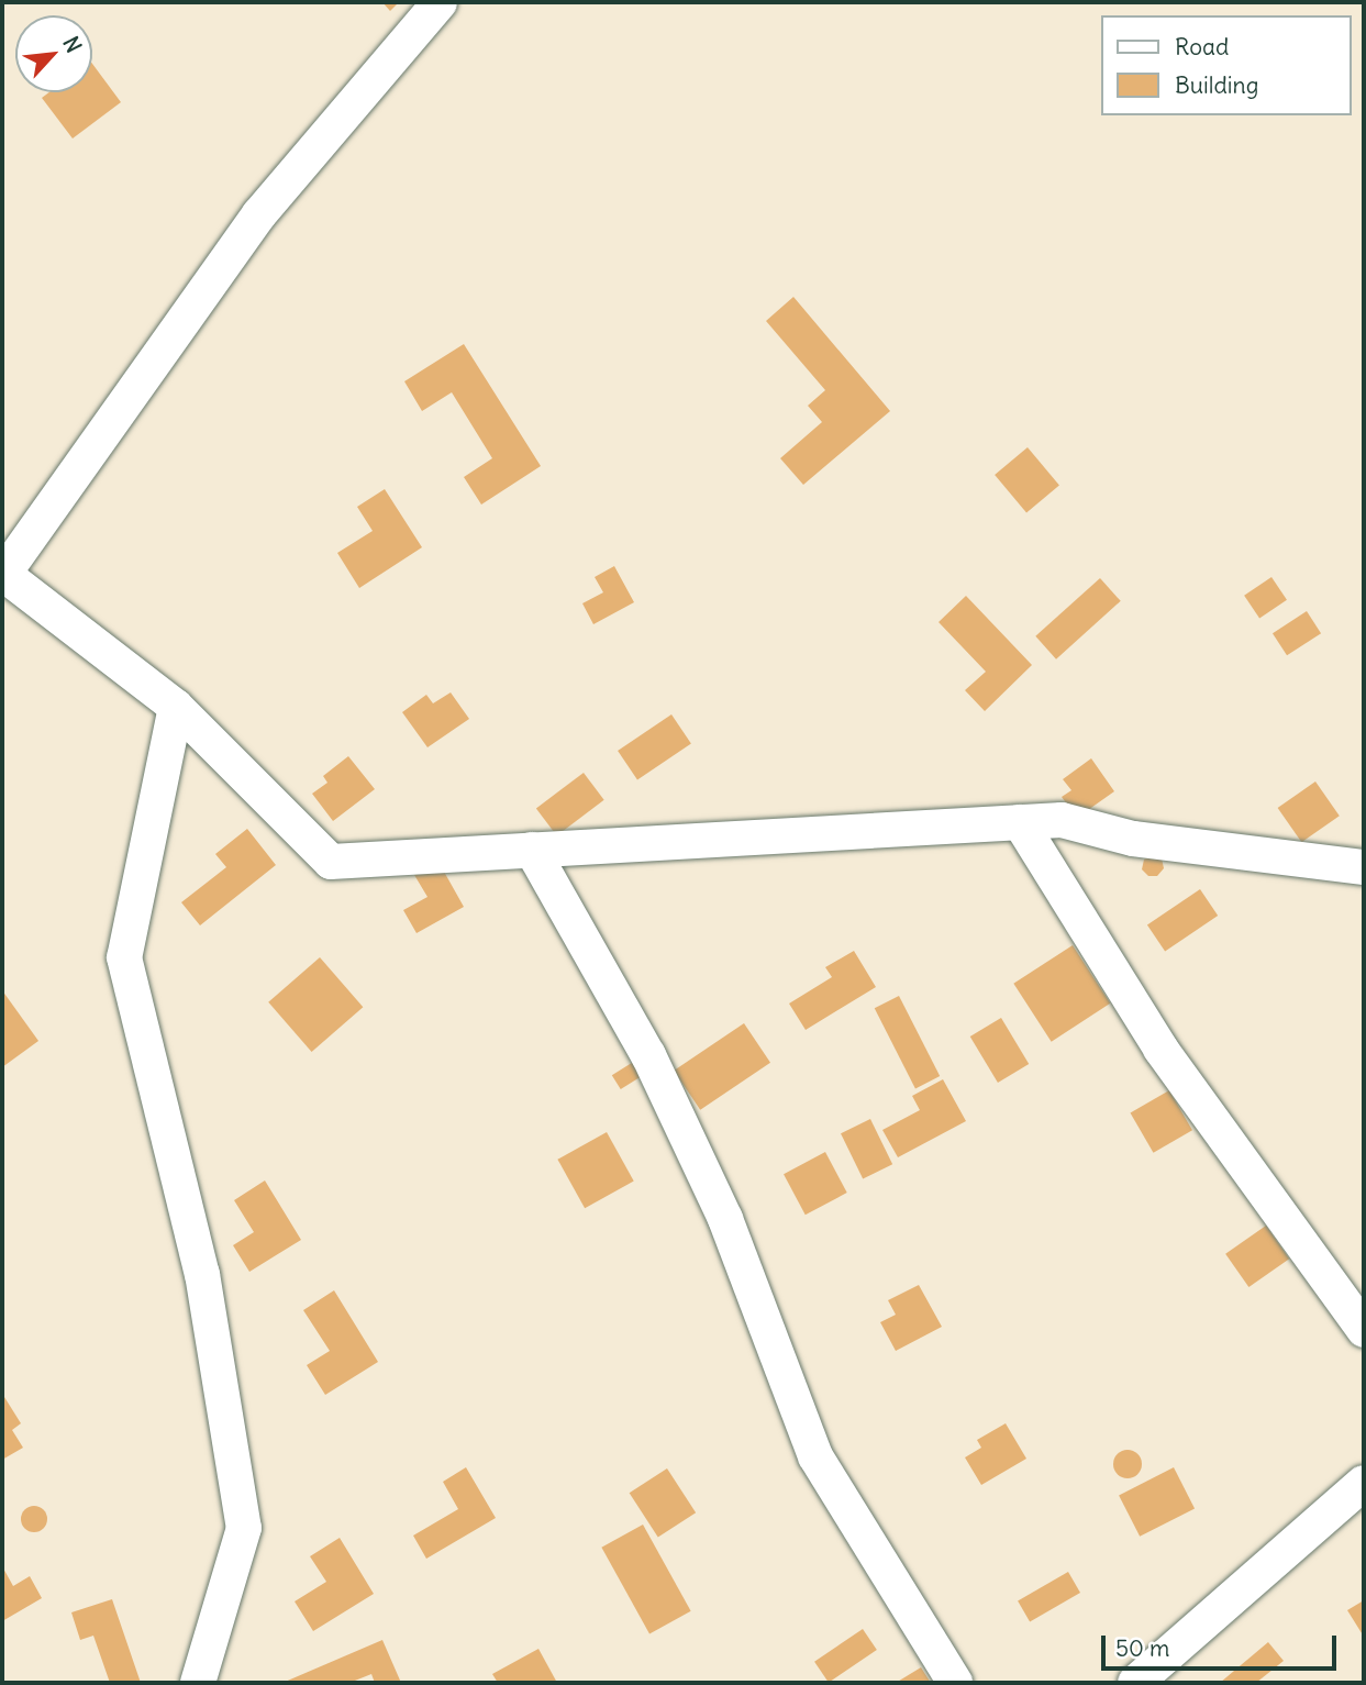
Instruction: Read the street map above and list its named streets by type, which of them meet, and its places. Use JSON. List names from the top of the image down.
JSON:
{
  "legend": ["Road", "Building"],
  "scale_bar": "50 m",
  "north": "top right"
}
